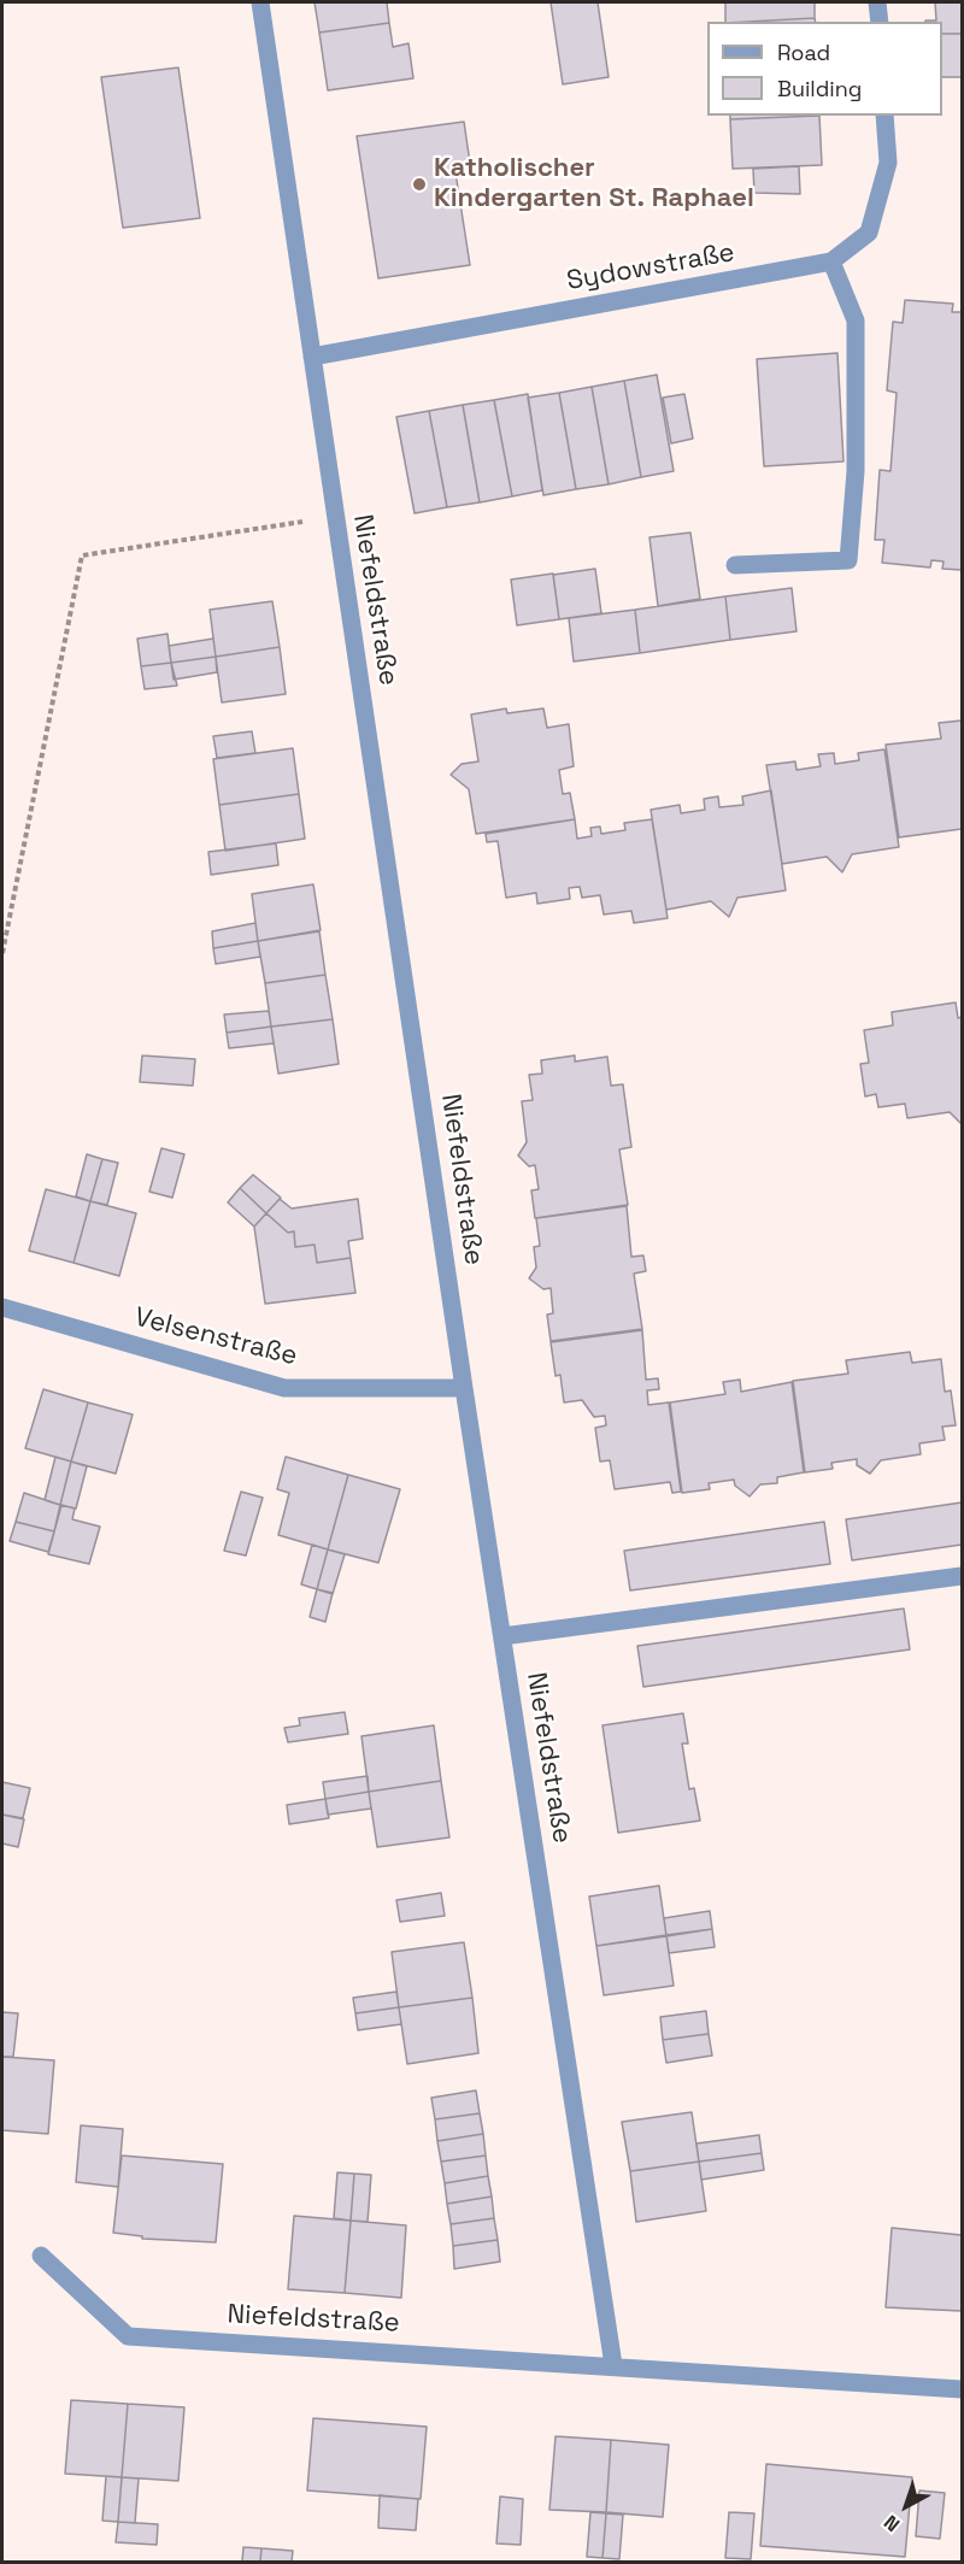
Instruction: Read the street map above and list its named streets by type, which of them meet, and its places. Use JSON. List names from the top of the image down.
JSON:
{
  "streets": {
    "street": ["Sydowstraße", "Niefeldstraße", "Velsenstraße"]
  },
  "crossings": [
    ["Sydowstraße", "Niefeldstraße"],
    ["Niefeldstraße", "Velsenstraße"]
  ],
  "places": ["Katholischer Kindergarten St. Raphael"],
  "legend": ["Road", "Building"],
  "north": "bottom left"
}
